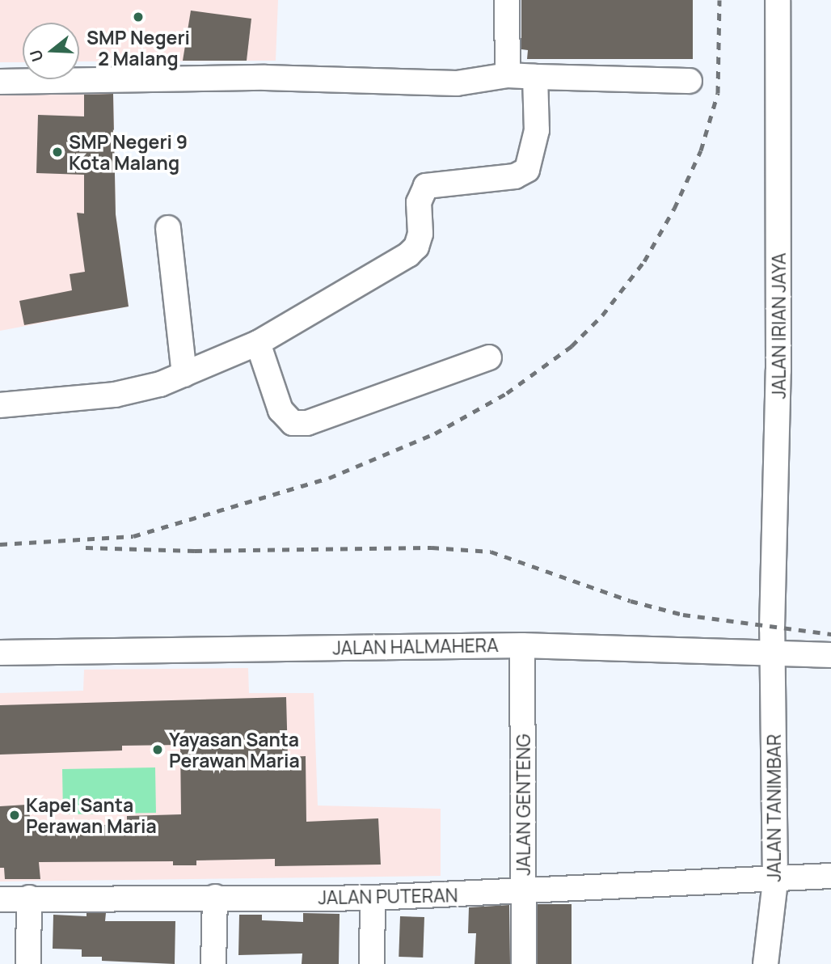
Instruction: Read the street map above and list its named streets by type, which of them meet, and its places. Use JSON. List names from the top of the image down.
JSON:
{
  "streets": {
    "street": [
      "JALAN IRIAN JAYA",
      "JALAN HALMAHERA",
      "JALAN GENTENG",
      "JALAN TANIMBAR",
      "JALAN PUTERAN"
    ]
  },
  "crossings": [
    ["JALAN IRIAN JAYA", "JALAN HALMAHERA"],
    ["JALAN IRIAN JAYA", "JALAN TANIMBAR"],
    ["JALAN HALMAHERA", "JALAN GENTENG"],
    ["JALAN HALMAHERA", "JALAN TANIMBAR"],
    ["JALAN GENTENG", "JALAN PUTERAN"],
    ["JALAN TANIMBAR", "JALAN PUTERAN"]
  ],
  "places": [
    "SMP Negeri 2 Malang",
    "SMP Negeri 9 Kota Malang",
    "Yayasan Santa Perawan Maria",
    "Kapel Santa Perawan Maria"
  ],
  "north": "left"
}
